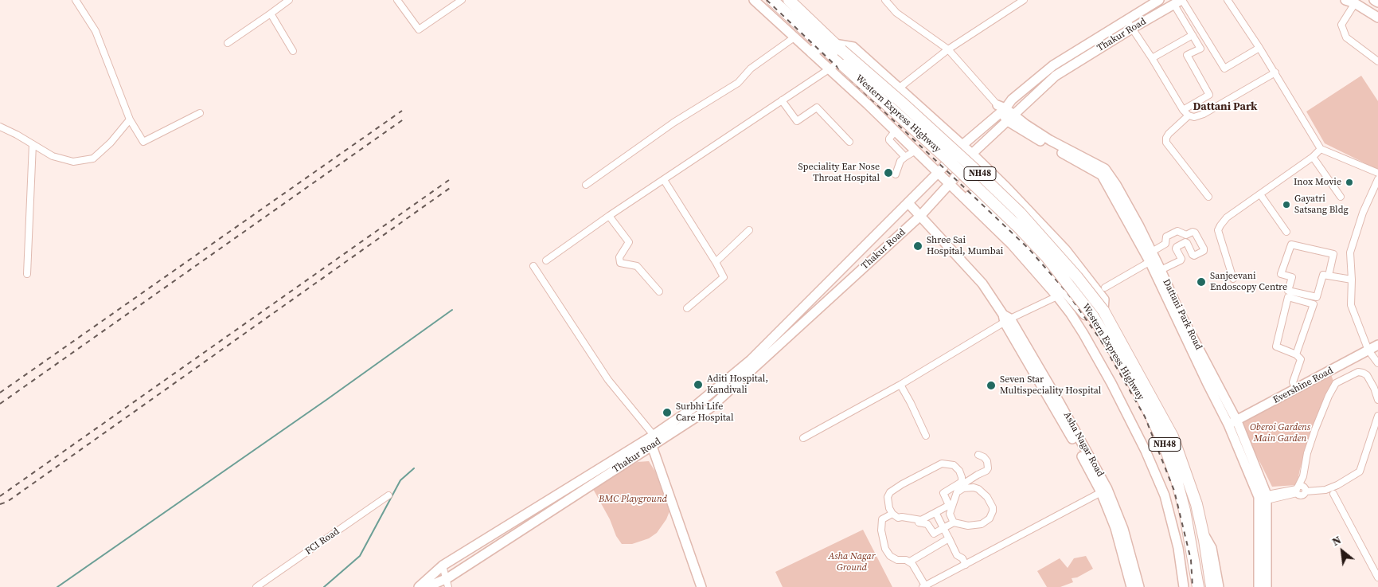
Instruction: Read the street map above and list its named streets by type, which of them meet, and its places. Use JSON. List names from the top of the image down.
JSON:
{
  "streets": {
    "highway": ["Western Express Highway", "NH48"],
    "street": [
      "Thakur Road",
      "Dattani Park Road",
      "Evershine Road",
      "Asha Nagar Road",
      "FCI Road"
    ]
  },
  "crossings": [
    ["Thakur Road", "Dattani Park Road"],
    ["Thakur Road", "Asha Nagar Road"],
    ["Dattani Park Road", "Evershine Road"]
  ],
  "districts": ["Dattani Park"],
  "parks": ["Oberoi Gardens Main Garden", "BMC Playground", "Asha Nagar Ground"],
  "places": [
    "Speciality Ear Nose Throat Hospital",
    "Inox Movie",
    "Gayatri Satsang Bldg",
    "Shree Sai Hospital, Mumbai",
    "Sanjeevani Endoscopy Centre",
    "Aditi Hospital, Kandivali",
    "Seven Star Multispeciality Hospital",
    "Surbhi Life Care Hospital"
  ],
  "north": "top left"
}
